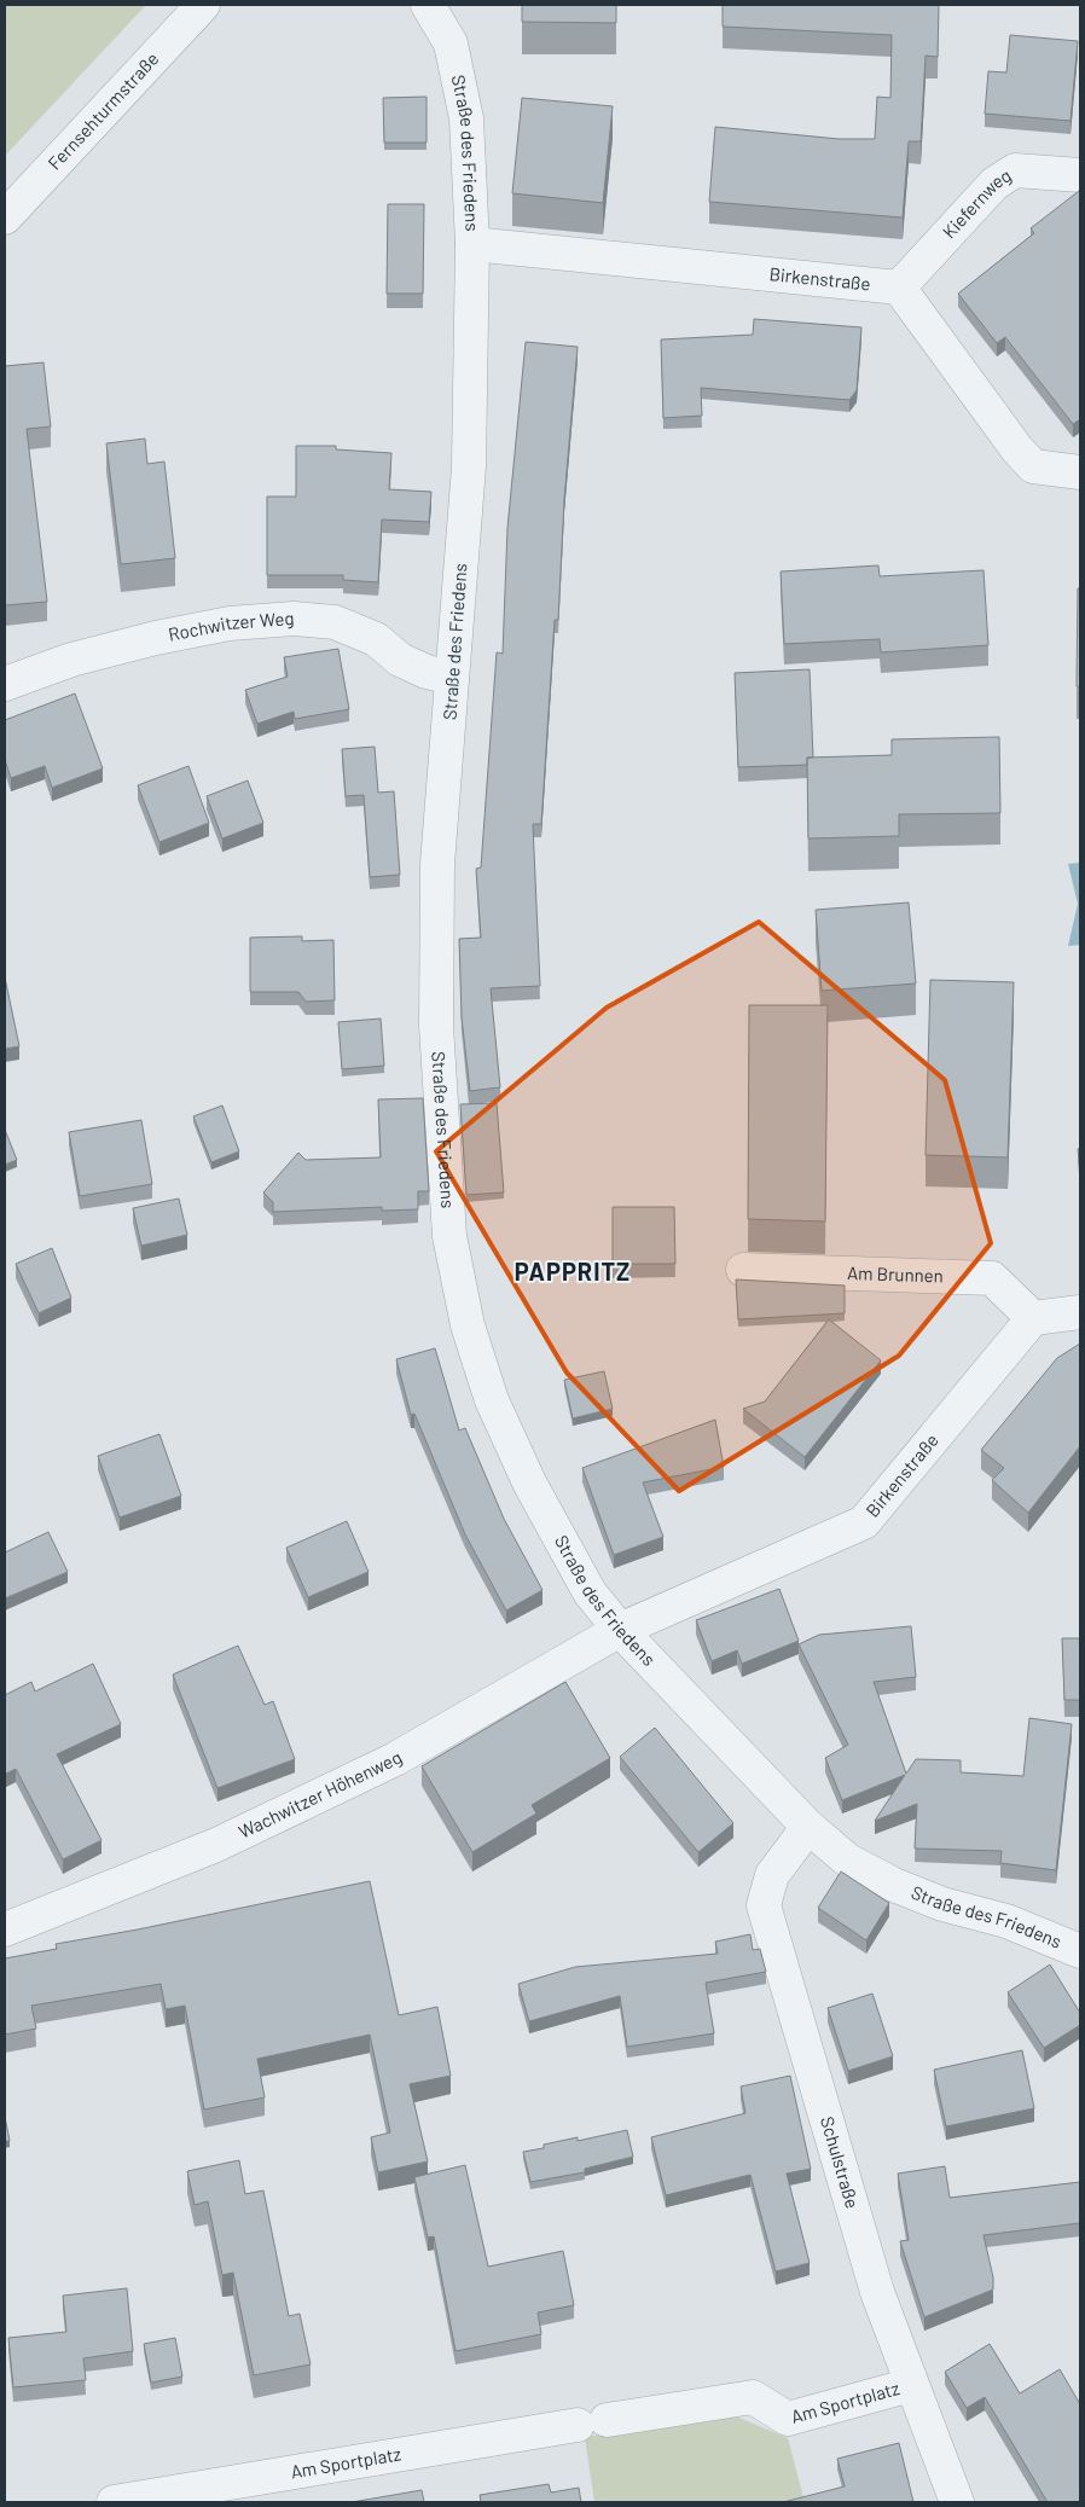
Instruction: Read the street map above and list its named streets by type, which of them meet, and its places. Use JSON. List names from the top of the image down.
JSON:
{
  "streets": {
    "street": [
      "Fernsehturmstraße",
      "Straße des Friedens",
      "Kiefernweg",
      "Birkenstraße",
      "Rochwitzer Weg",
      "Am Brunnen",
      "Wachwitzer Höhenweg",
      "Schulstraße",
      "Am Sportplatz"
    ]
  },
  "crossings": [
    ["Straße des Friedens", "Birkenstraße"],
    ["Straße des Friedens", "Rochwitzer Weg"],
    ["Straße des Friedens", "Wachwitzer Höhenweg"],
    ["Straße des Friedens", "Schulstraße"],
    ["Kiefernweg", "Birkenstraße"],
    ["Birkenstraße", "Am Brunnen"],
    ["Birkenstraße", "Wachwitzer Höhenweg"],
    ["Schulstraße", "Am Sportplatz"]
  ],
  "districts": ["PAPPRITZ"]
}
